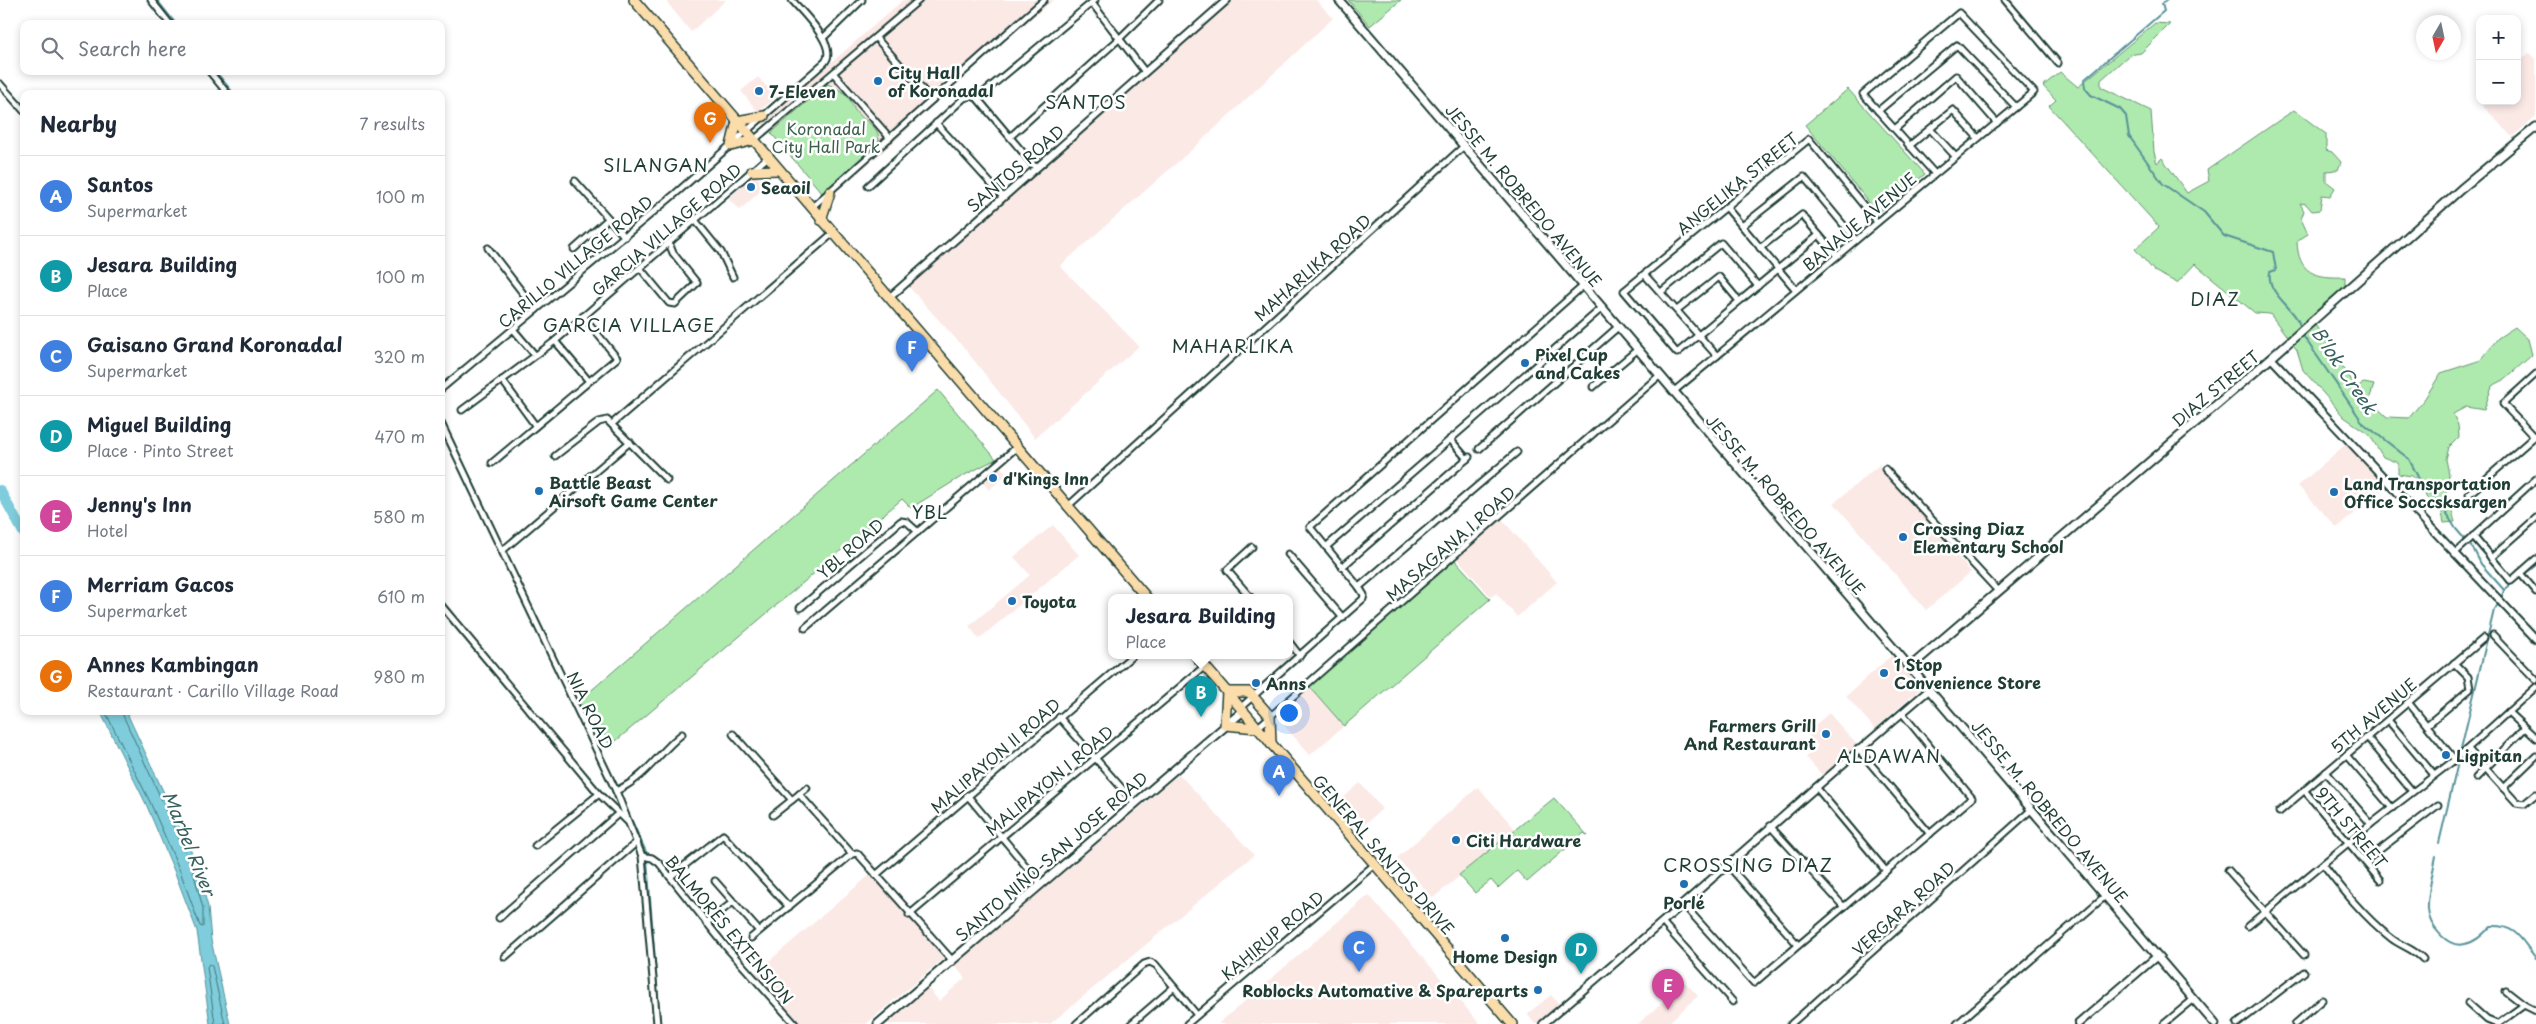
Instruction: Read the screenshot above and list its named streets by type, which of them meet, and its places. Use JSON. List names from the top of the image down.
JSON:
{
  "streets": {
    "highway": ["GENERAL SANTOS DRIVE"],
    "main road": ["JESSE M. ROBREDO AVENUE", "DIAZ STREET", "SANTO NIÑO-SAN JOSE ROAD"],
    "street": [
      "SANTOS ROAD",
      "ANGELIKA STREET",
      "BANAUE AVENUE",
      "GARCIA VILLAGE ROAD",
      "CARILLO VILLAGE ROAD",
      "MAHARLIKA ROAD",
      "MASAGANA I ROAD",
      "YBL ROAD",
      "NIA ROAD",
      "5TH AVENUE",
      "MALIPAYON II ROAD",
      "MALIPAYON I ROAD",
      "9TH STREET",
      "VERGARA ROAD",
      "BALMORES EXTENSION",
      "KAHIRUP ROAD"
    ]
  },
  "crossings": [
    ["ANGELIKA STREET", "BANAUE AVENUE"],
    ["JESSE M. ROBREDO AVENUE", "BANAUE AVENUE"],
    ["JESSE M. ROBREDO AVENUE", "MAHARLIKA ROAD"],
    ["JESSE M. ROBREDO AVENUE", "DIAZ STREET"],
    ["JESSE M. ROBREDO AVENUE", "MASAGANA I ROAD"],
    ["JESSE M. ROBREDO AVENUE", "VERGARA ROAD"],
    ["MASAGANA I ROAD", "GENERAL SANTOS DRIVE"],
    ["NIA ROAD", "BALMORES EXTENSION"],
    ["5TH AVENUE", "9TH STREET"],
    ["MALIPAYON I ROAD", "GENERAL SANTOS DRIVE"],
    ["GENERAL SANTOS DRIVE", "SANTO NIÑO-SAN JOSE ROAD"],
    ["GENERAL SANTOS DRIVE", "KAHIRUP ROAD"]
  ],
  "districts": [
    "SANTOS",
    "SILANGAN",
    "DIAZ",
    "GARCIA VILLAGE",
    "MAHARLIKA",
    "YBL",
    "ALDAWAN",
    "CROSSING DIAZ"
  ],
  "water": ["B'lok Creek", "Marbel River"],
  "parks": ["Koronadal City Hall Park"],
  "places": [
    "City Hall of Koronadal",
    "7-Eleven",
    "Seaoil",
    "Pixel Cup and Cakes",
    "d'Kings Inn",
    "Battle Beast Airsoft Game Center",
    "Land Transportation Office Soccsksargen",
    "Crossing Diaz Elementary School",
    "Toyota",
    "1 Stop Convenience Store",
    "Anns",
    "Farmers Grill And Restaurant",
    "Ligpitan",
    "Citi Hardware",
    "Porlé",
    "Home Design",
    "Roblocks Automative & Spareparts"
  ],
  "north": "bottom",
  "page": {
    "map_buttons": ["+", "−"],
    "search": "Search here",
    "heading": ["Nearby", "7 results"],
    "pins": [
      "G",
      "F",
      "B",
      "A",
      "C",
      "D",
      "E"
    ],
    "list": [
      {
        "mark": "A",
        "name": "Santos",
        "note": "Supermarket",
        "value": "100 m"
      },
      {
        "mark": "B",
        "name": "Jesara Building",
        "note": "Place",
        "value": "100 m"
      },
      {
        "mark": "C",
        "name": "Gaisano Grand Koronadal",
        "note": "Supermarket",
        "value": "320 m"
      },
      {
        "mark": "D",
        "name": "Miguel Building",
        "note": "Place · Pinto Street",
        "value": "470 m"
      },
      {
        "mark": "E",
        "name": "Jenny's Inn",
        "note": "Hotel",
        "value": "580 m"
      },
      {
        "mark": "F",
        "name": "Merriam Gacos",
        "note": "Supermarket",
        "value": "610 m"
      },
      {
        "mark": "G",
        "name": "Annes Kambingan",
        "note": "Restaurant · Carillo Village Road",
        "value": "980 m"
      }
    ],
    "popup": ["Jesara Building", "Place"]
  }
}
